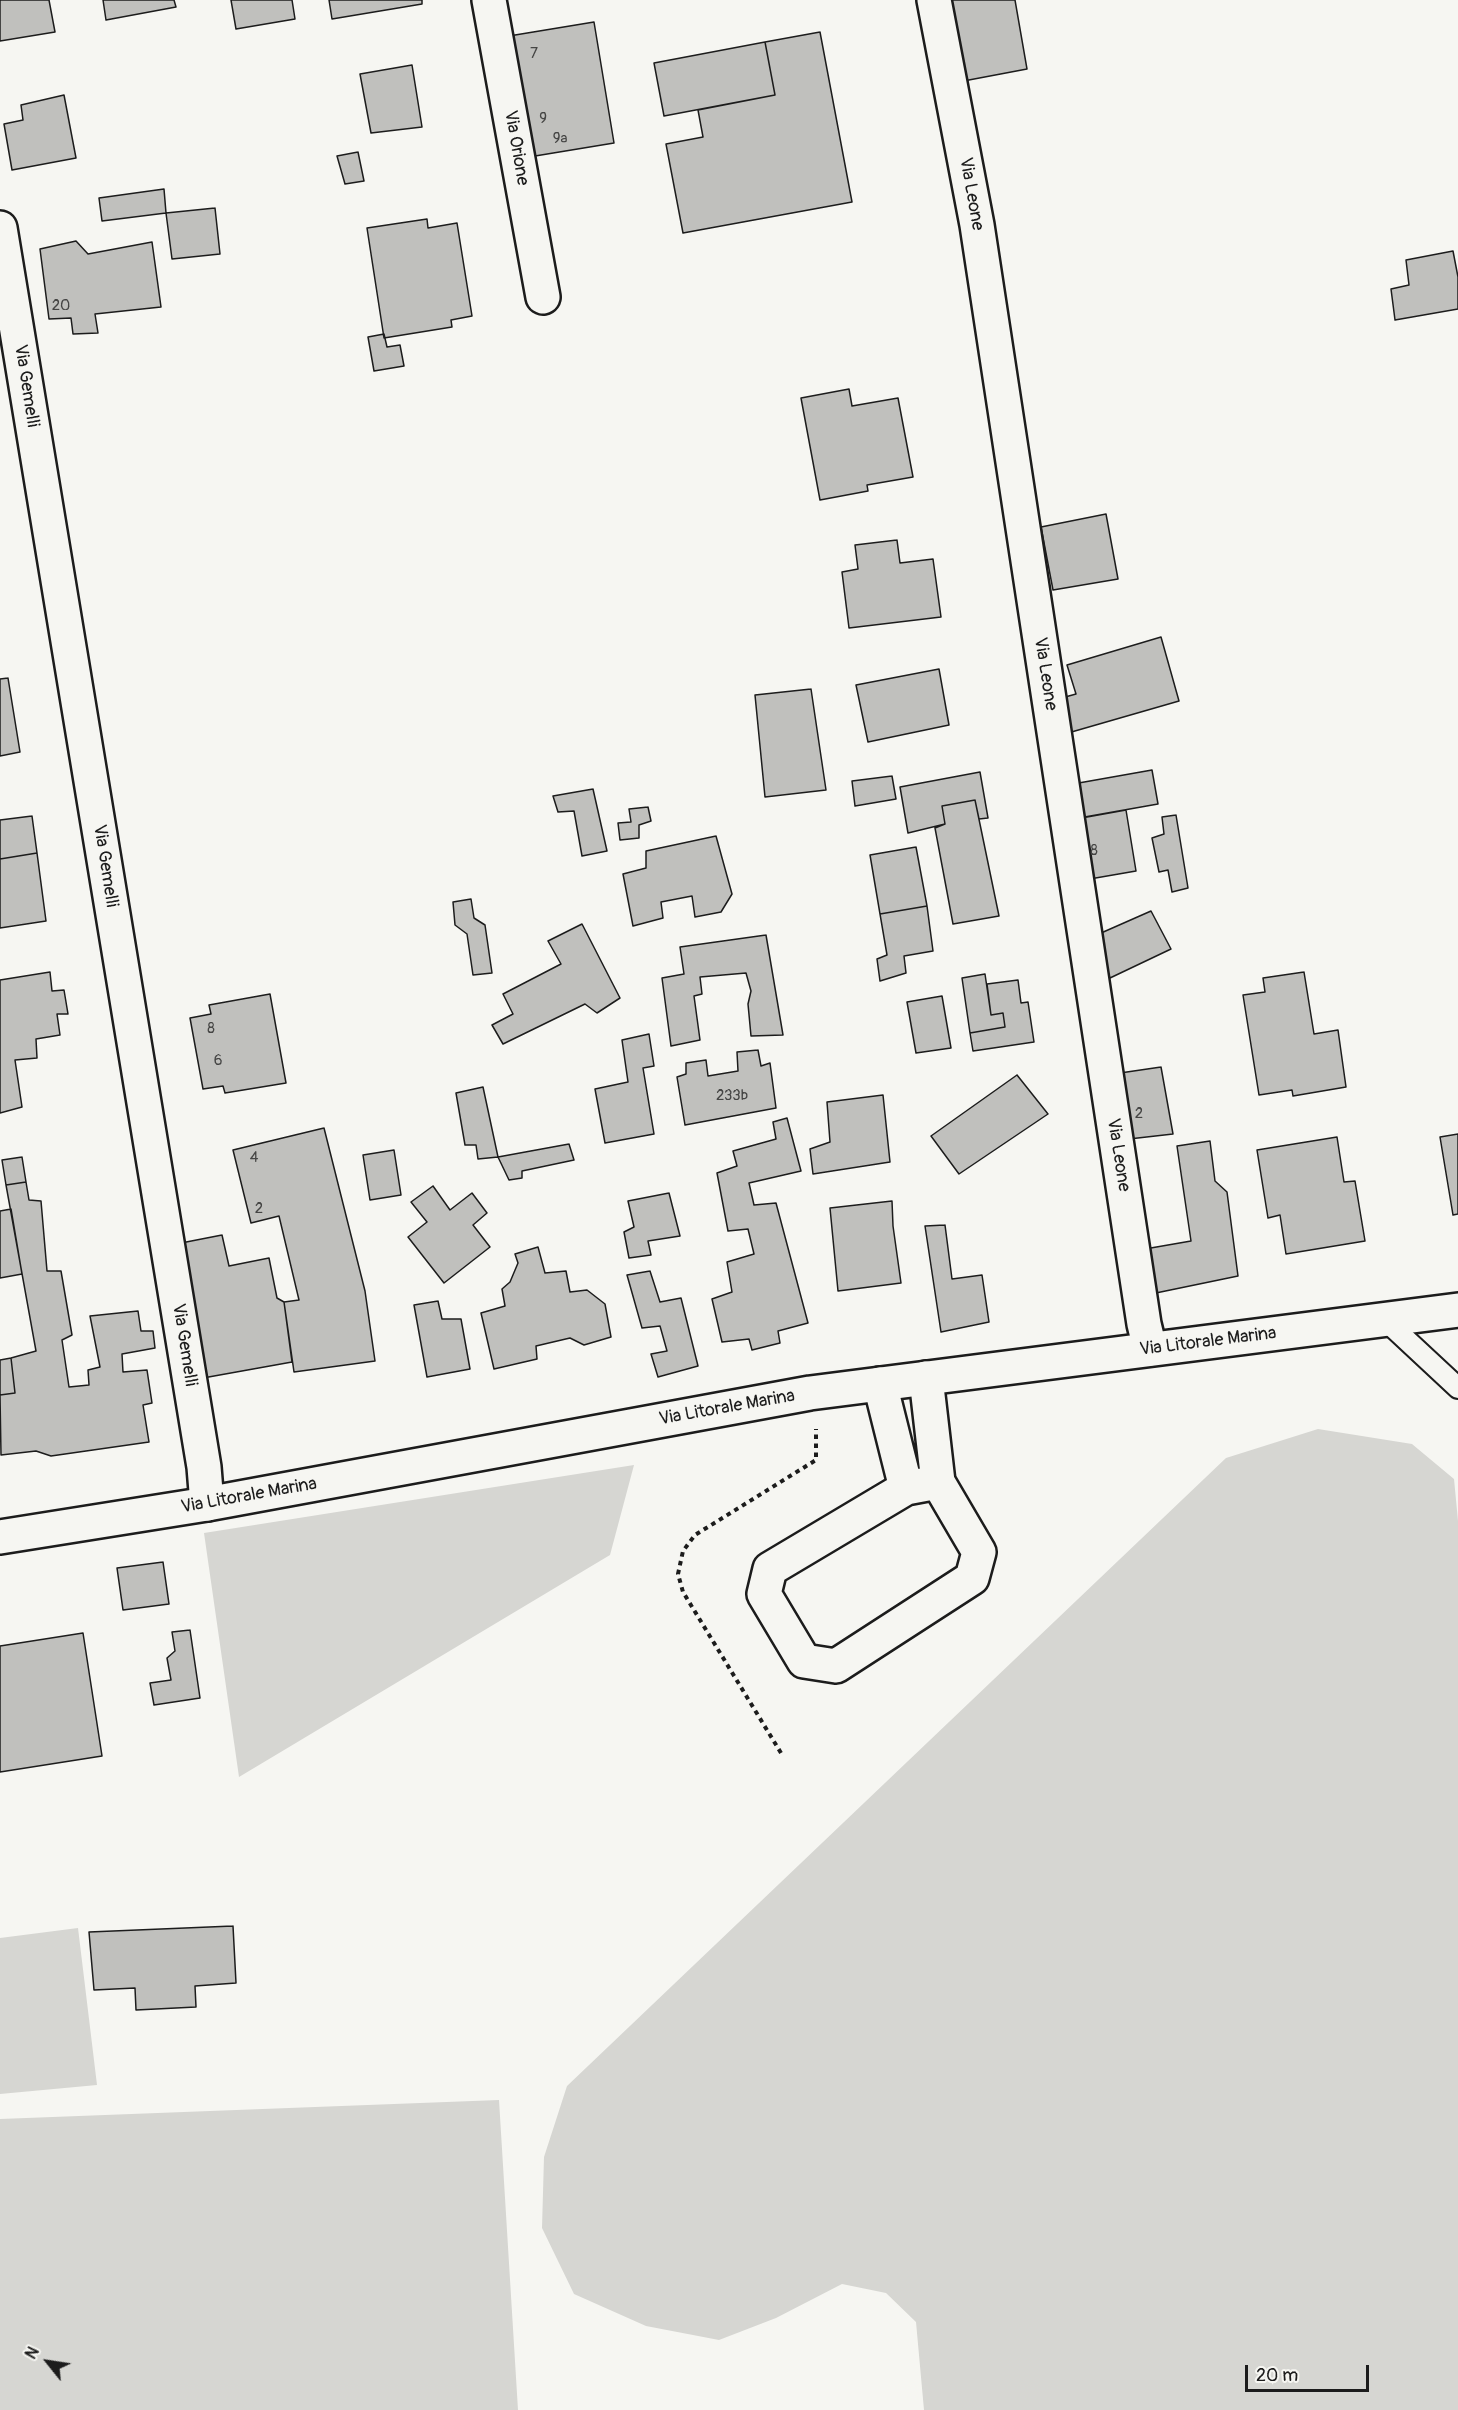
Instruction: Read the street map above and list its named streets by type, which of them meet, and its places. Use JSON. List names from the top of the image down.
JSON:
{
  "streets": {
    "street": [
      "Via Orione",
      "Via Leone",
      "Via Gemelli",
      "Via Litorale Marina"
    ]
  },
  "crossings": [
    ["Via Leone", "Via Litorale Marina"],
    ["Via Gemelli", "Via Litorale Marina"]
  ],
  "house_numbers": [
    "7",
    "9",
    "9a",
    "20",
    "8",
    "8",
    "6",
    "233b",
    "2",
    "4",
    "2"
  ],
  "scale_bar": "20 m",
  "north": "top left"
}
